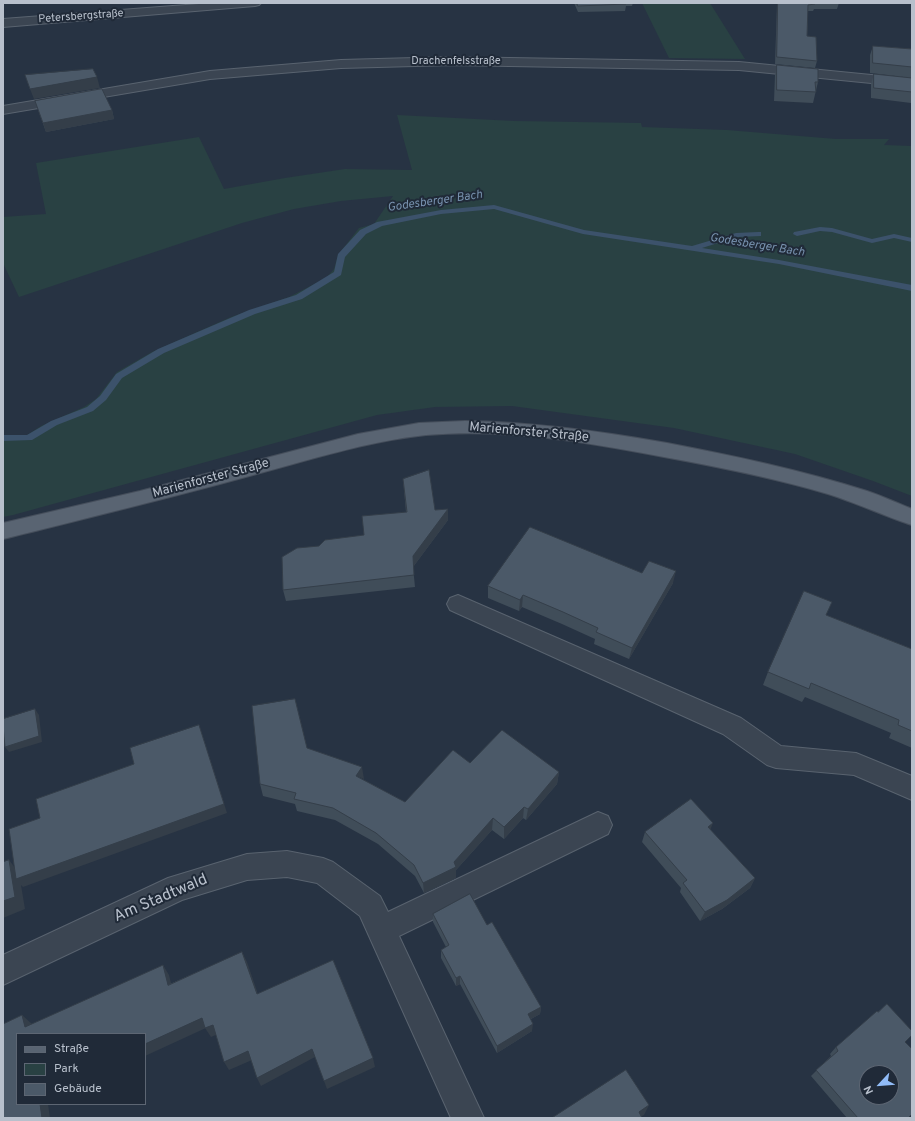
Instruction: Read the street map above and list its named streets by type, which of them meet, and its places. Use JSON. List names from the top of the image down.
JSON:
{
  "streets": {
    "main road": ["Marienforster Straße"],
    "street": ["Petersbergstraße", "Drachenfelsstraße", "Am Stadtwald"]
  },
  "water": ["Godesberger Bach"],
  "legend": ["Straße", "Park", "Gebäude"],
  "north": "bottom left"
}
